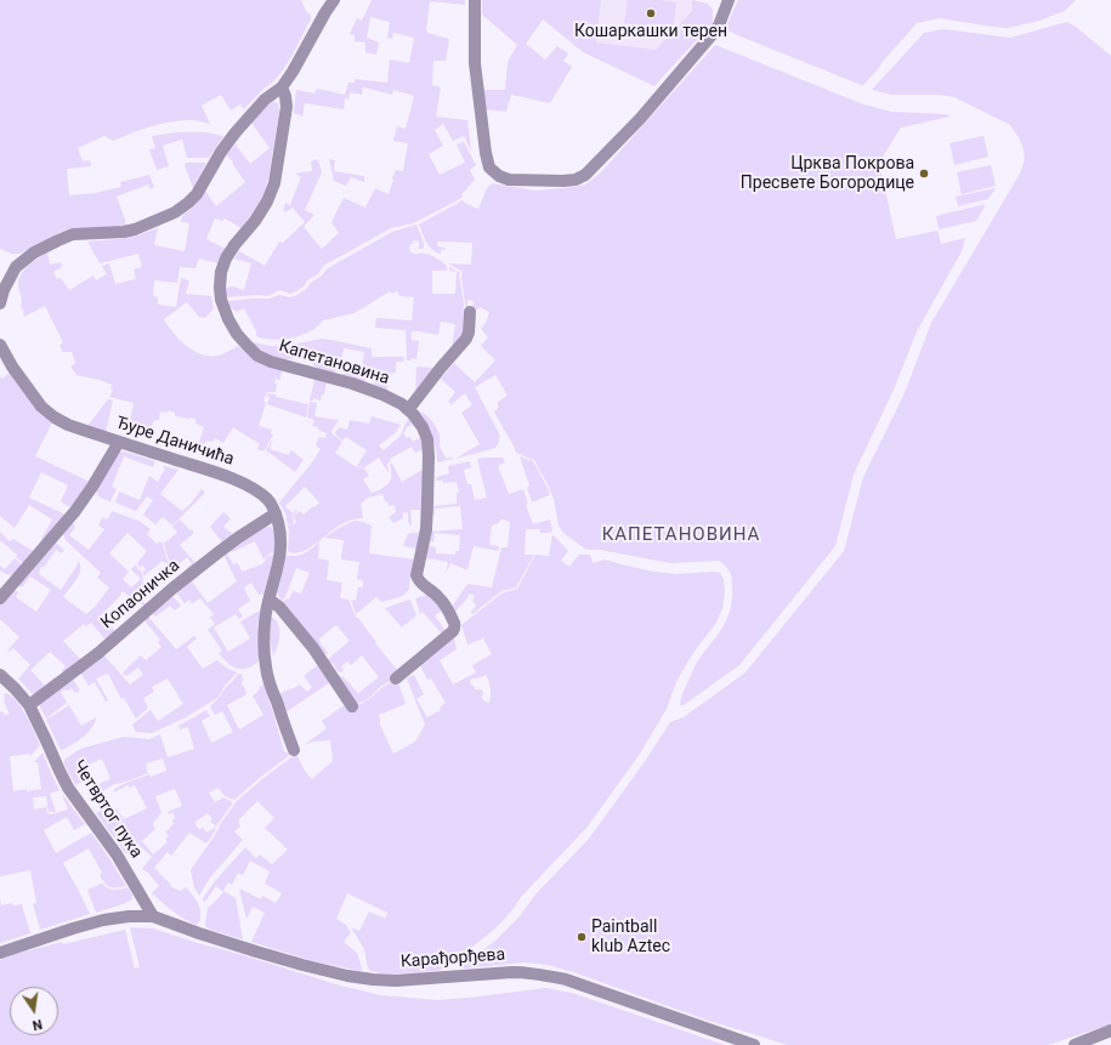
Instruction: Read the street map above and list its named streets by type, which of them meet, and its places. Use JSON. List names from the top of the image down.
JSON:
{
  "streets": {
    "street": [
      "Капетановина",
      "Ђуре Даничића",
      "Копаоничка",
      "Четвртог пука",
      "Карађорђева"
    ]
  },
  "crossings": [
    ["Ђуре Даничића", "Копаоничка"],
    ["Копаоничка", "Четвртог пука"],
    ["Четвртог пука", "Карађорђева"]
  ],
  "districts": ["КАПЕТАНОВИНА"],
  "places": ["Кошаркашки терен", "Црква Покрова Пресвете Богородице", "Paintball klub Aztec"],
  "north": "bottom"
}
